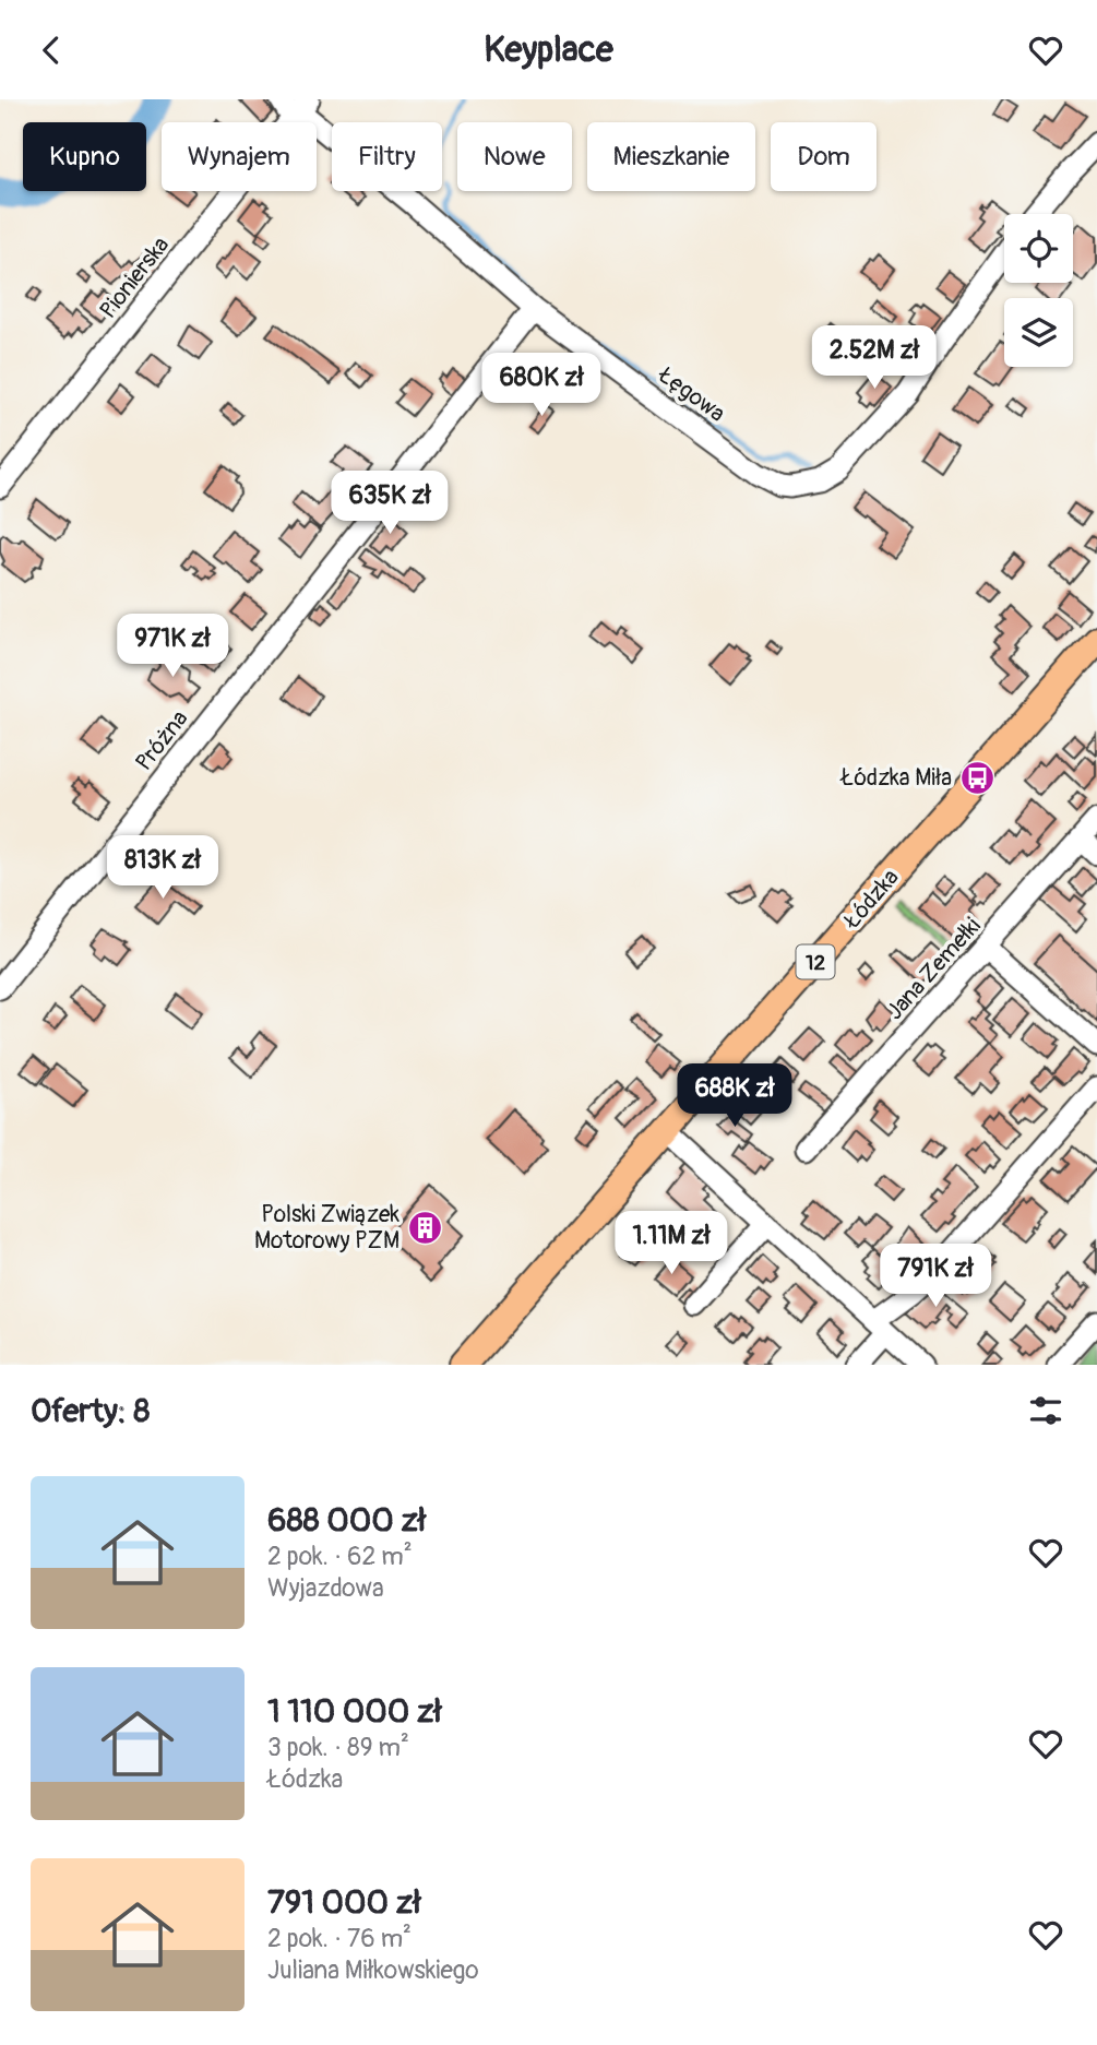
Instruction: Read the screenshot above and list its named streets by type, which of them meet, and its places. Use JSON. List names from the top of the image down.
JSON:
{
  "streets": {
    "main road": ["Łódzka", "12"],
    "street": [
      "Pionierska",
      "Łęgowa",
      "Próżna",
      "Jana Zemełki"
    ]
  },
  "crossings": [
    ["Pionierska", "Łęgowa"],
    ["Łęgowa", "Próżna"]
  ],
  "places": {
    "bus stop": ["Łódzka Miła"],
    "building": ["Polski Związek Motorowy PZM"]
  },
  "page": {
    "header": "Keyplace",
    "chip": [
      "Kupno",
      "Wynajem",
      "Filtry",
      "Nowe",
      "Mieszkanie",
      "Dom"
    ],
    "price": [
      "2.52M zł",
      "680K zł",
      "635K zł",
      "971K zł",
      "813K zł",
      "688K zł",
      "1.11M zł",
      "791K zł"
    ],
    "heading": "Oferty: 8",
    "list": [
      {
        "name": "688 000 zł",
        "note": "2 pok. · 62 m² · Wyjazdowa"
      },
      {
        "name": "1 110 000 zł",
        "note": "3 pok. · 89 m² · Łódzka"
      },
      {
        "name": "791 000 zł",
        "note": "2 pok. · 76 m² · Juliana Miłkowskiego"
      }
    ]
  }
}
